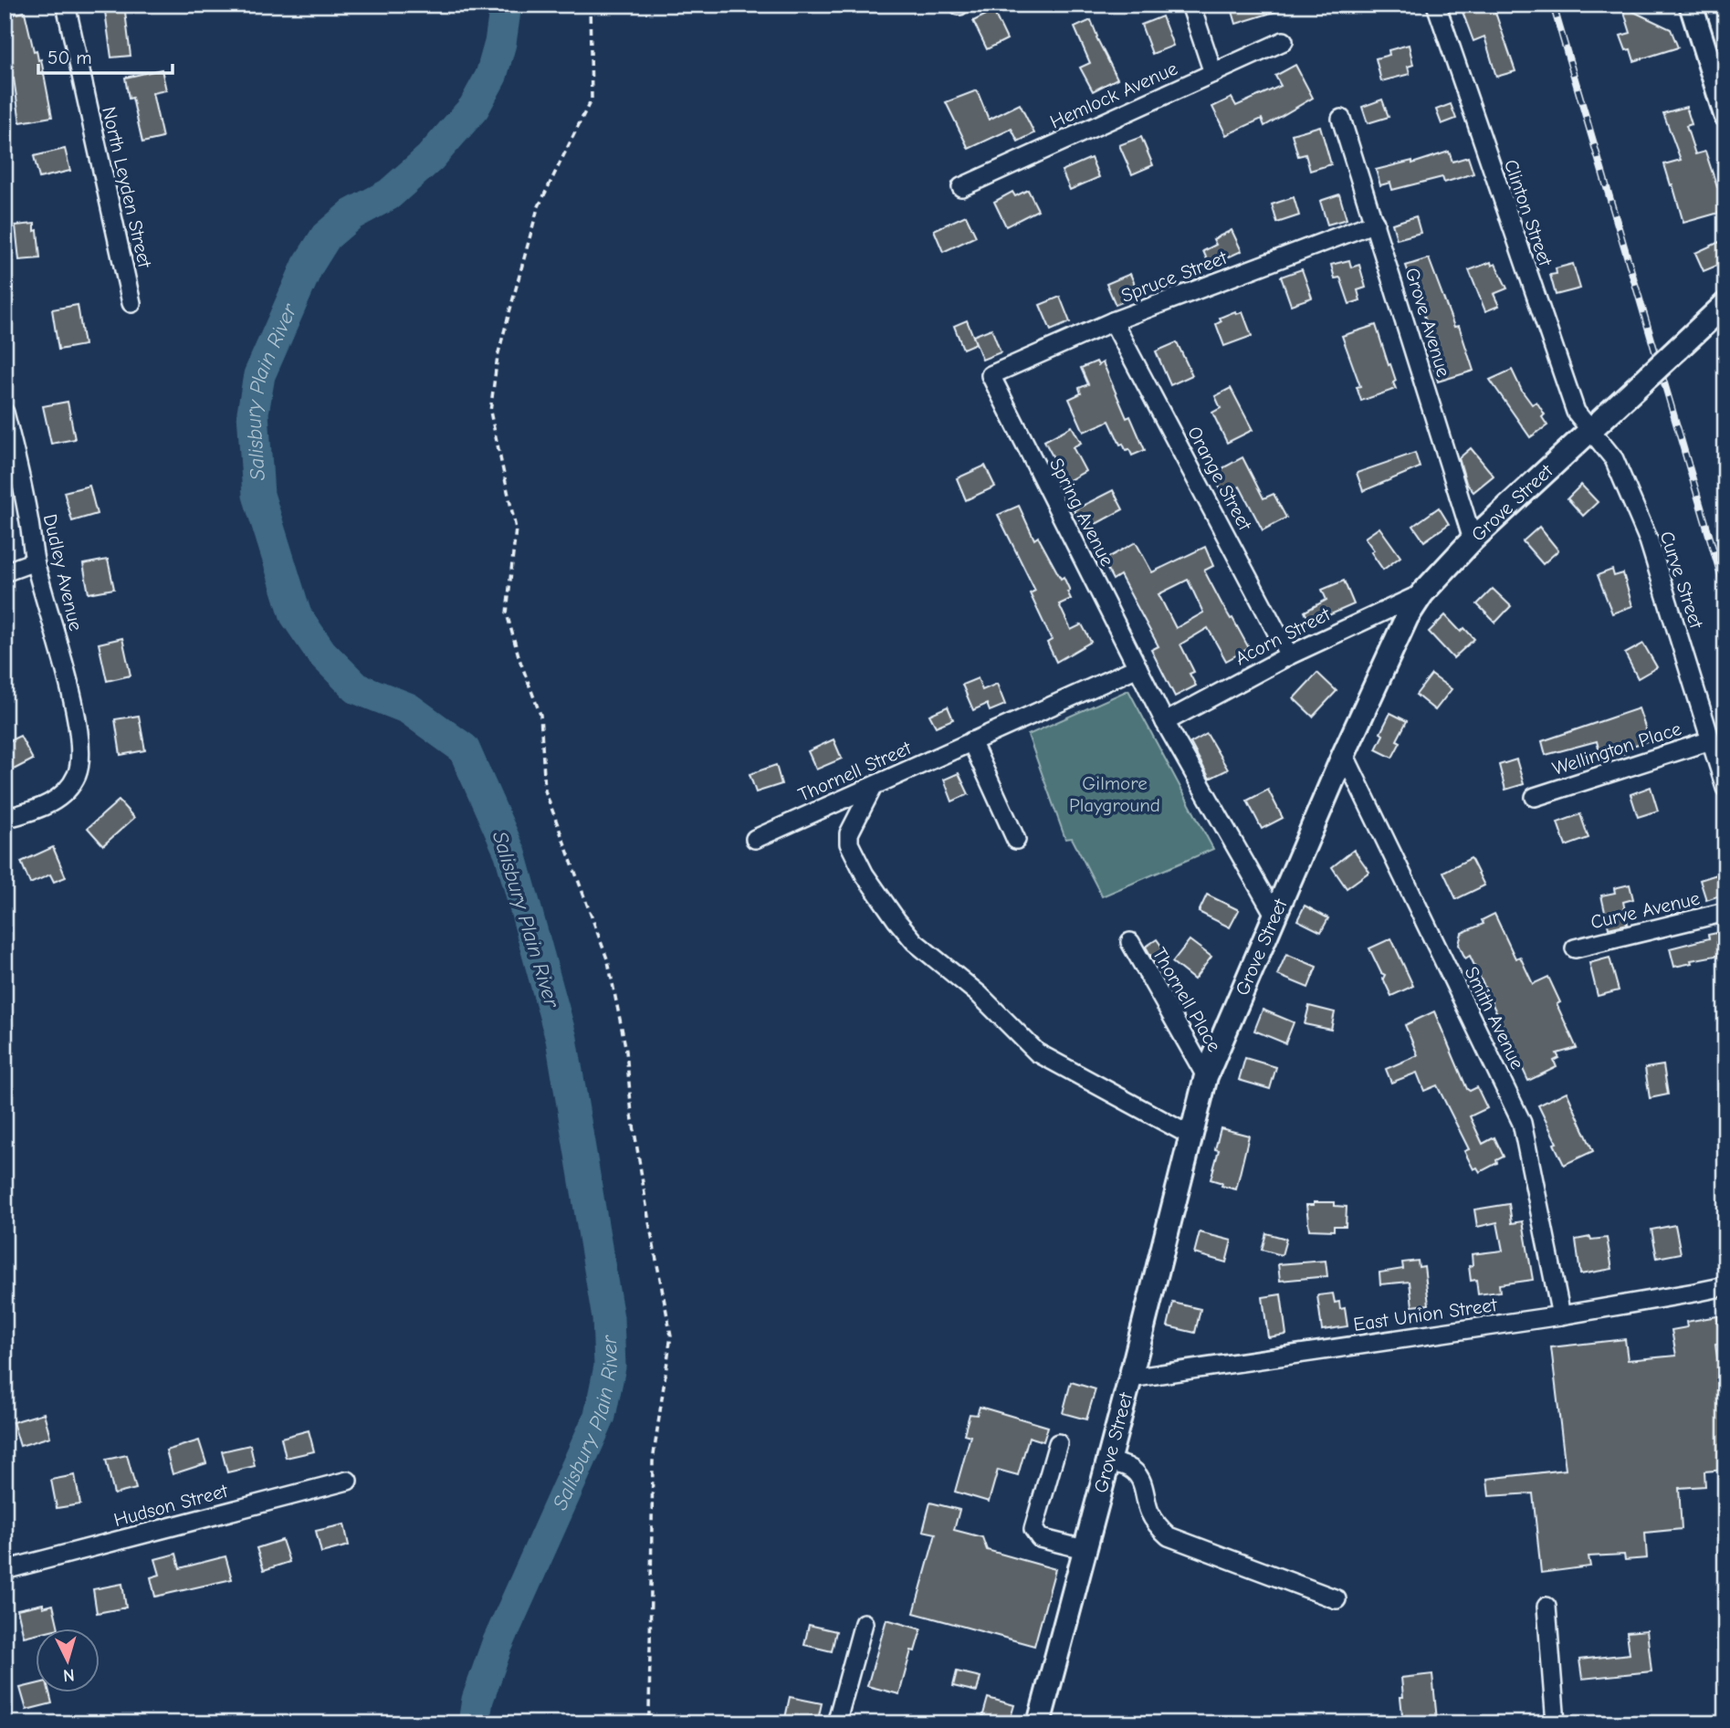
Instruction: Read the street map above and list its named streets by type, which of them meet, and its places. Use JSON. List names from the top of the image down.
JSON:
{
  "streets": {
    "main road": ["Grove Street"],
    "street": [
      "Hemlock Avenue",
      "North Leyden Street",
      "Clinton Street",
      "Spruce Street",
      "Grove Avenue",
      "Orange Street",
      "Spring Avenue",
      "Dudley Avenue",
      "Curve Street",
      "Acorn Street",
      "Wellington Place",
      "Thornell Street",
      "Curve Avenue",
      "Thornell Place",
      "Smith Avenue",
      "East Union Street",
      "Hudson Street"
    ]
  },
  "crossings": [
    ["Clinton Street", "Grove Street"],
    ["Clinton Street", "Curve Street"],
    ["Spruce Street", "Grove Avenue"],
    ["Spruce Street", "Orange Street"],
    ["Spruce Street", "Spring Avenue"],
    ["Grove Avenue", "Grove Street"],
    ["Orange Street", "Acorn Street"],
    ["Grove Street", "Spring Avenue"],
    ["Grove Street", "Curve Street"],
    ["Grove Street", "Acorn Street"],
    ["Grove Street", "Thornell Place"],
    ["Grove Street", "Smith Avenue"],
    ["Grove Street", "East Union Street"],
    ["Spring Avenue", "Acorn Street"],
    ["Curve Street", "Wellington Place"],
    ["Smith Avenue", "East Union Street"]
  ],
  "water": ["Salisbury Plain River"],
  "parks": ["Gilmore Playground"],
  "scale_bar": "50 m",
  "north": "bottom"
}
